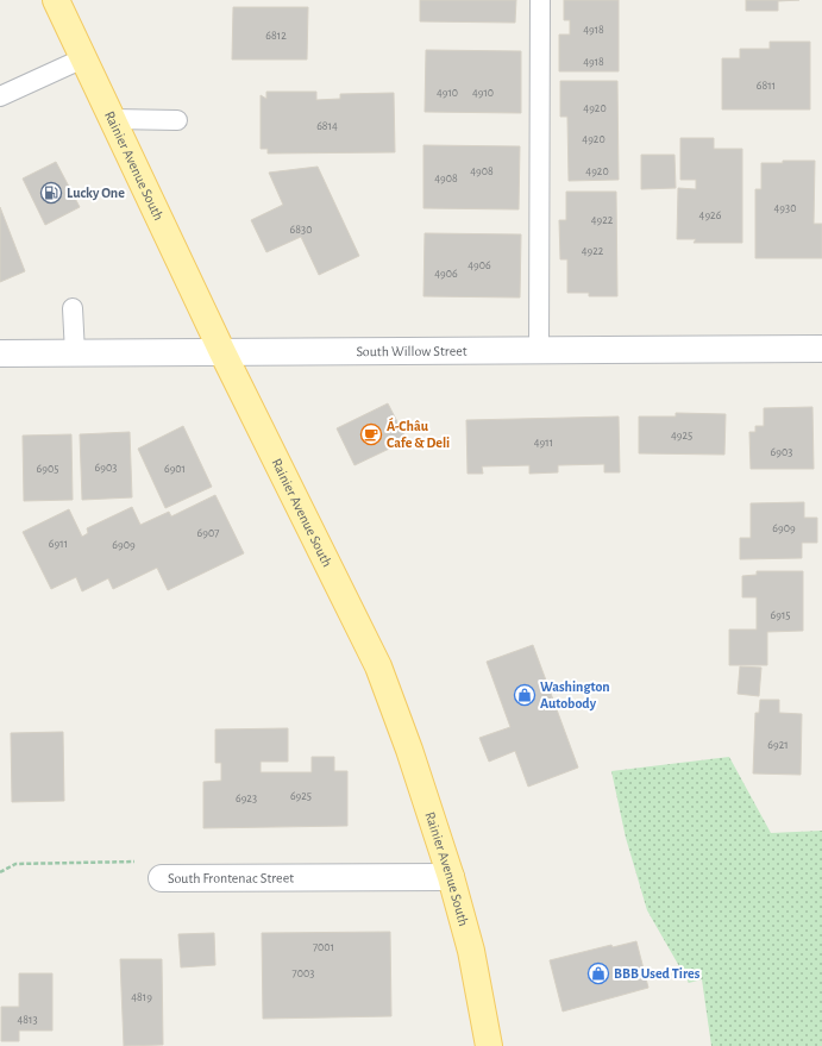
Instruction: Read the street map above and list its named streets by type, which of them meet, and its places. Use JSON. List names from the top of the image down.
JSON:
{
  "streets": {
    "main road": ["Rainier Avenue South"],
    "street": ["South Willow Street", "South Frontenac Street"]
  },
  "crossings": [
    ["Rainier Avenue South", "South Willow Street"],
    ["Rainier Avenue South", "South Frontenac Street"]
  ],
  "places": {
    "fuel station": ["Lucky One"],
    "cafe": ["Á-Châu Cafe & Deli"],
    "shop": ["Washington Autobody", "BBB Used Tires"]
  },
  "house_numbers": [
    "4918",
    "6812",
    "4918",
    "6811",
    "4910",
    "4910",
    "4920",
    "6814",
    "4920",
    "4908",
    "4920",
    "4908",
    "4930",
    "4926",
    "4922",
    "6830",
    "4922",
    "4906",
    "4906",
    "4925",
    "4911",
    "6903",
    "6903",
    "6905",
    "6901",
    "6909",
    "6907",
    "6911",
    "6909",
    "6915",
    "6921",
    "6925",
    "6923",
    "7001",
    "7003",
    "4819",
    "4813"
  ]
}
